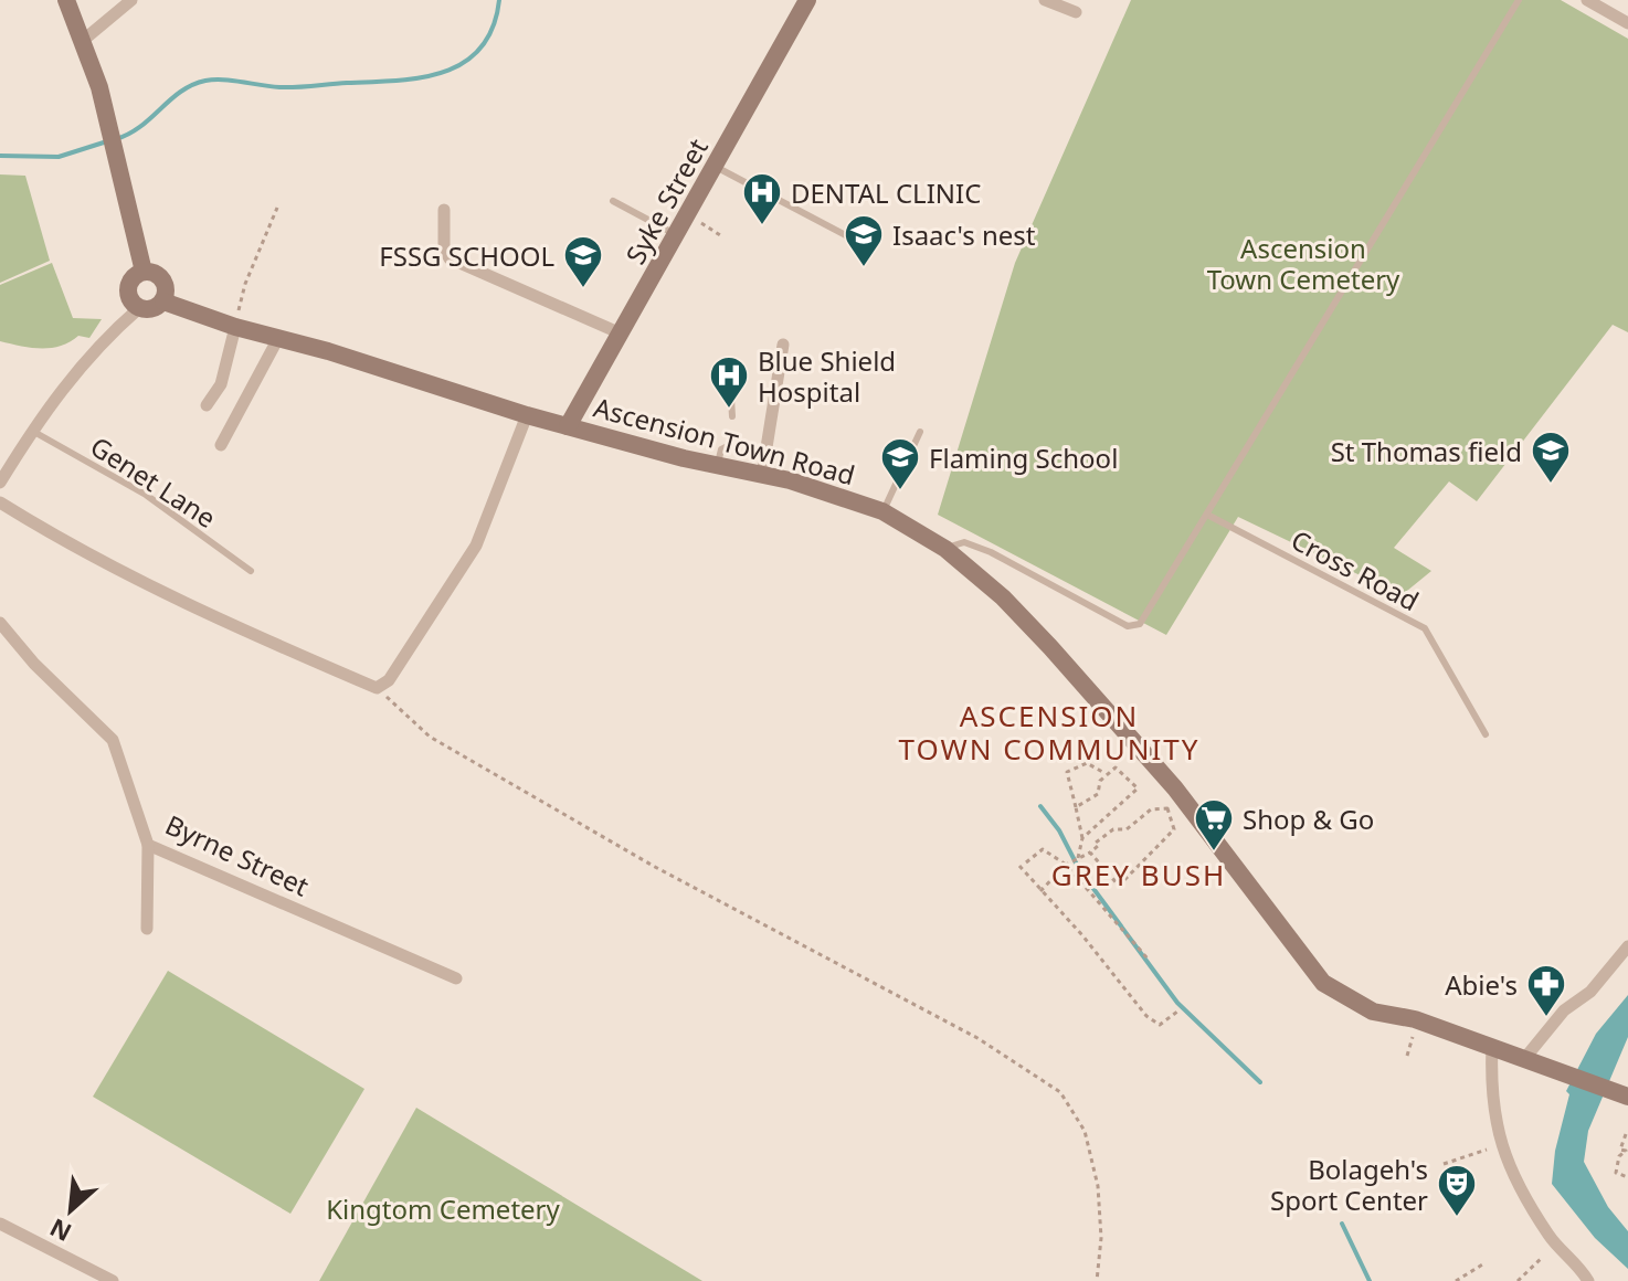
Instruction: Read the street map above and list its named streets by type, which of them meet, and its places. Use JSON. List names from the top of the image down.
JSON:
{
  "streets": {
    "main road": ["Syke Street", "Ascension Town Road"],
    "street": ["Byrne Street"],
    "lane": ["Genet Lane", "Cross Road"]
  },
  "crossings": [
    ["Syke Street", "Ascension Town Road"]
  ],
  "districts": ["ASCENSION TOWN COMMUNITY", "GREY BUSH"],
  "parks": ["Ascension Town Cemetery", "Kingtom Cemetery"],
  "places": {
    "hospital": ["DENTAL CLINIC", "Blue Shield Hospital"],
    "school or university": [
      "Isaac's nest",
      "FSSG SCHOOL",
      "St Thomas field",
      "Flaming School"
    ],
    "supermarket": ["Shop & Go"],
    "pharmacy": ["Abie's"],
    "theatre": ["Bolageh's Sport Center"]
  },
  "north": "bottom left"
}
